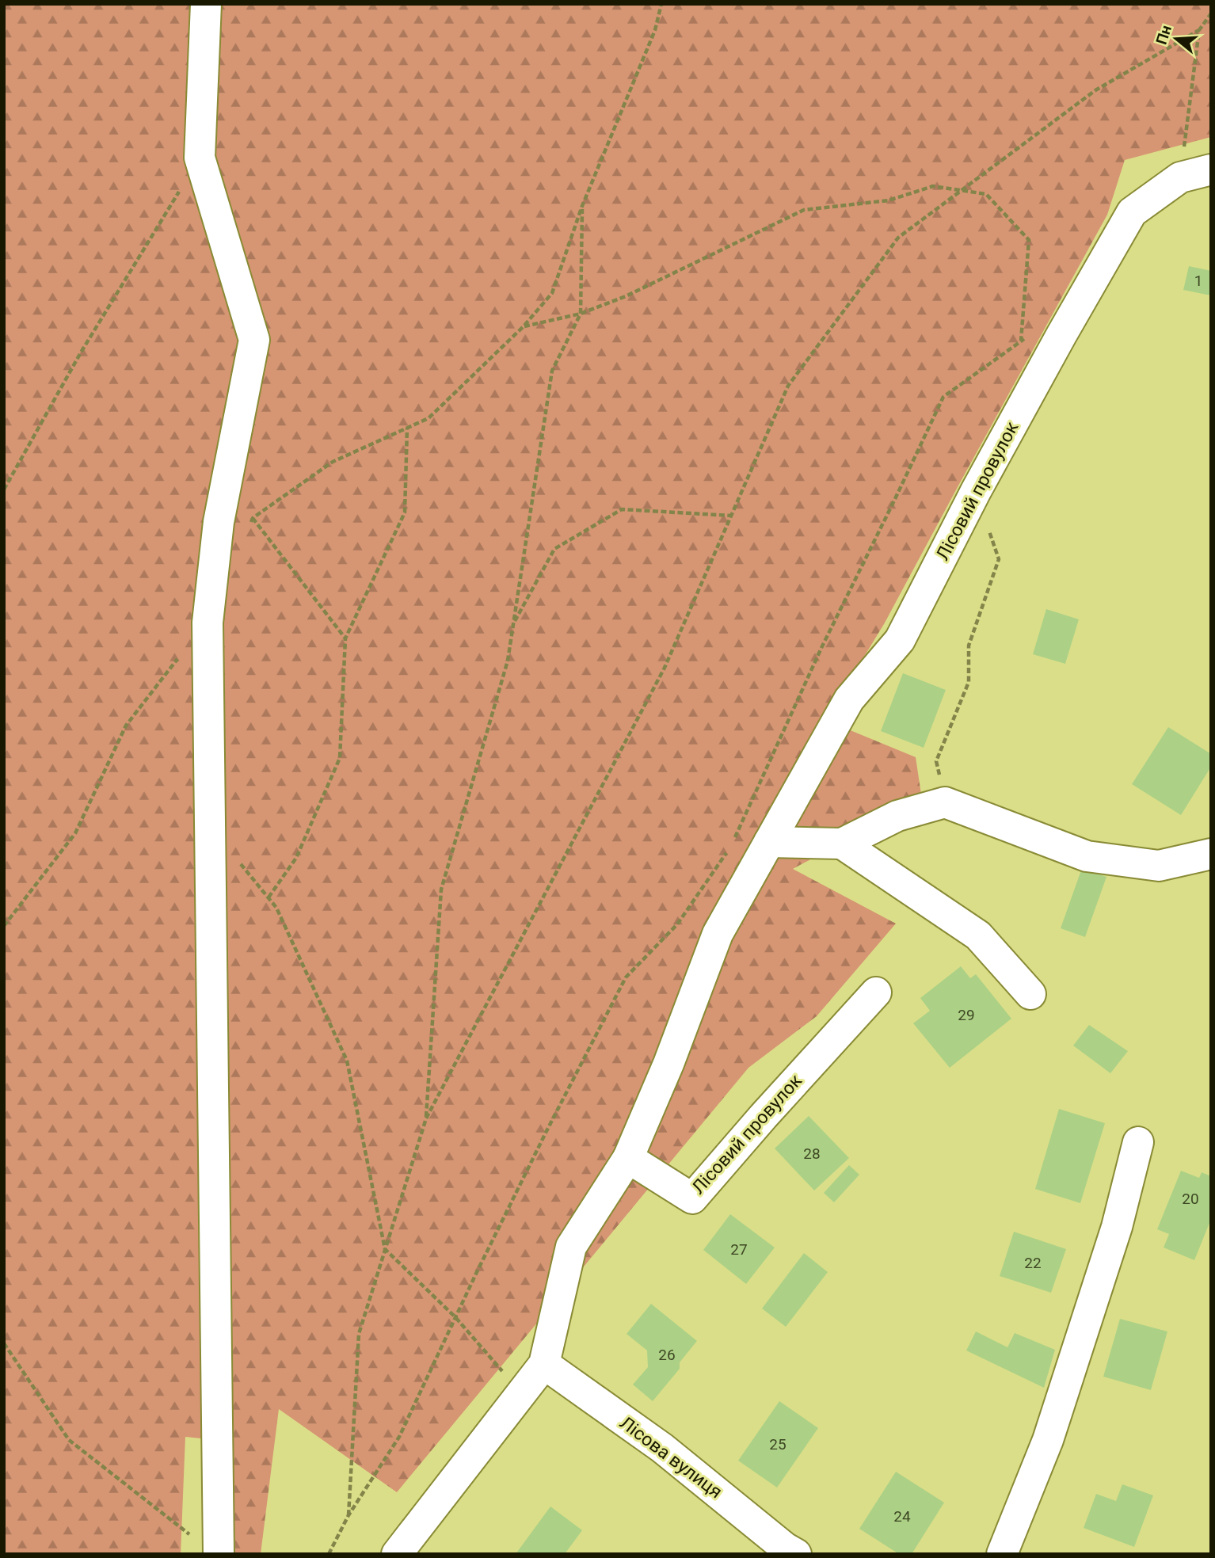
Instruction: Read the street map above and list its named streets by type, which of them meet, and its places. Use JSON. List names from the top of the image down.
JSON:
{
  "streets": {
    "street": ["Лісовий провулок", "Лісова вулиця"]
  },
  "house_numbers": [
    "1",
    "29",
    "28",
    "20",
    "27",
    "22",
    "26",
    "25",
    "24"
  ],
  "north": "left"
}
